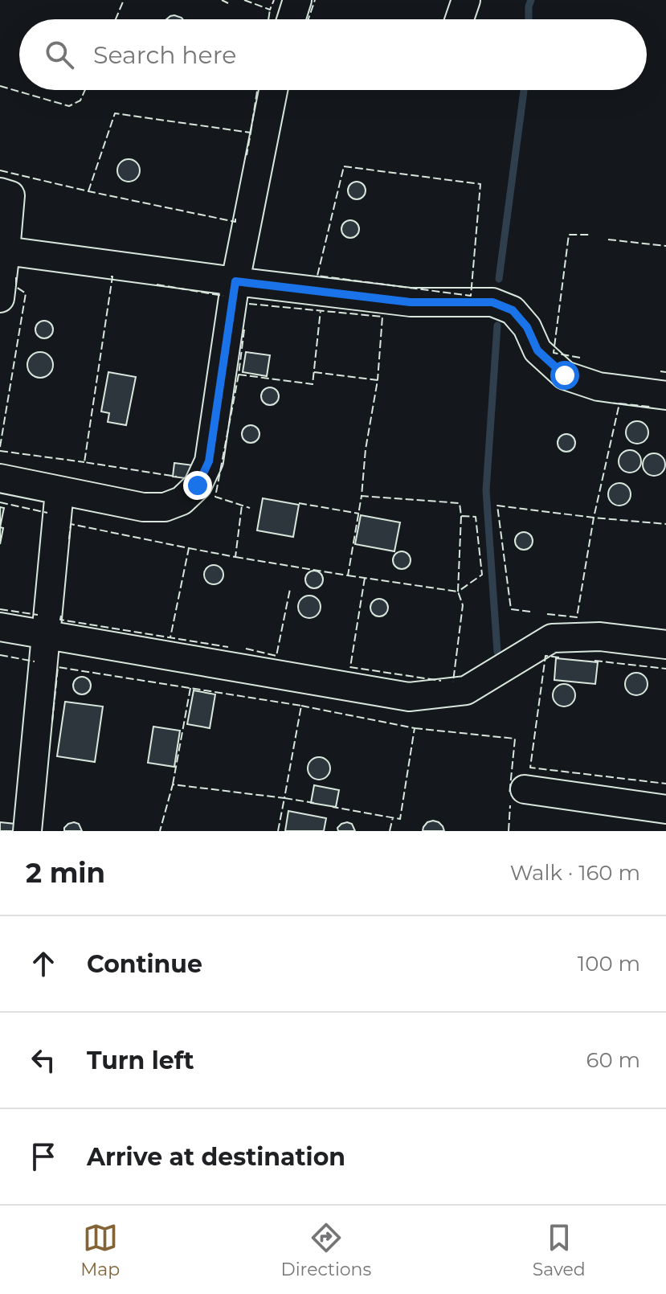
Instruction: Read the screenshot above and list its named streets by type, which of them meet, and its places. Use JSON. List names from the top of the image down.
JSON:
{
  "page": {
    "search": "Search here",
    "heading": ["2 min", "Walk · 160 m"],
    "list": [
      ["Continue", "100 m"],
      ["Turn left", "60 m"],
      "Arrive at destination"
    ],
    "nav": ["Map", "Directions", "Saved"]
  }
}
